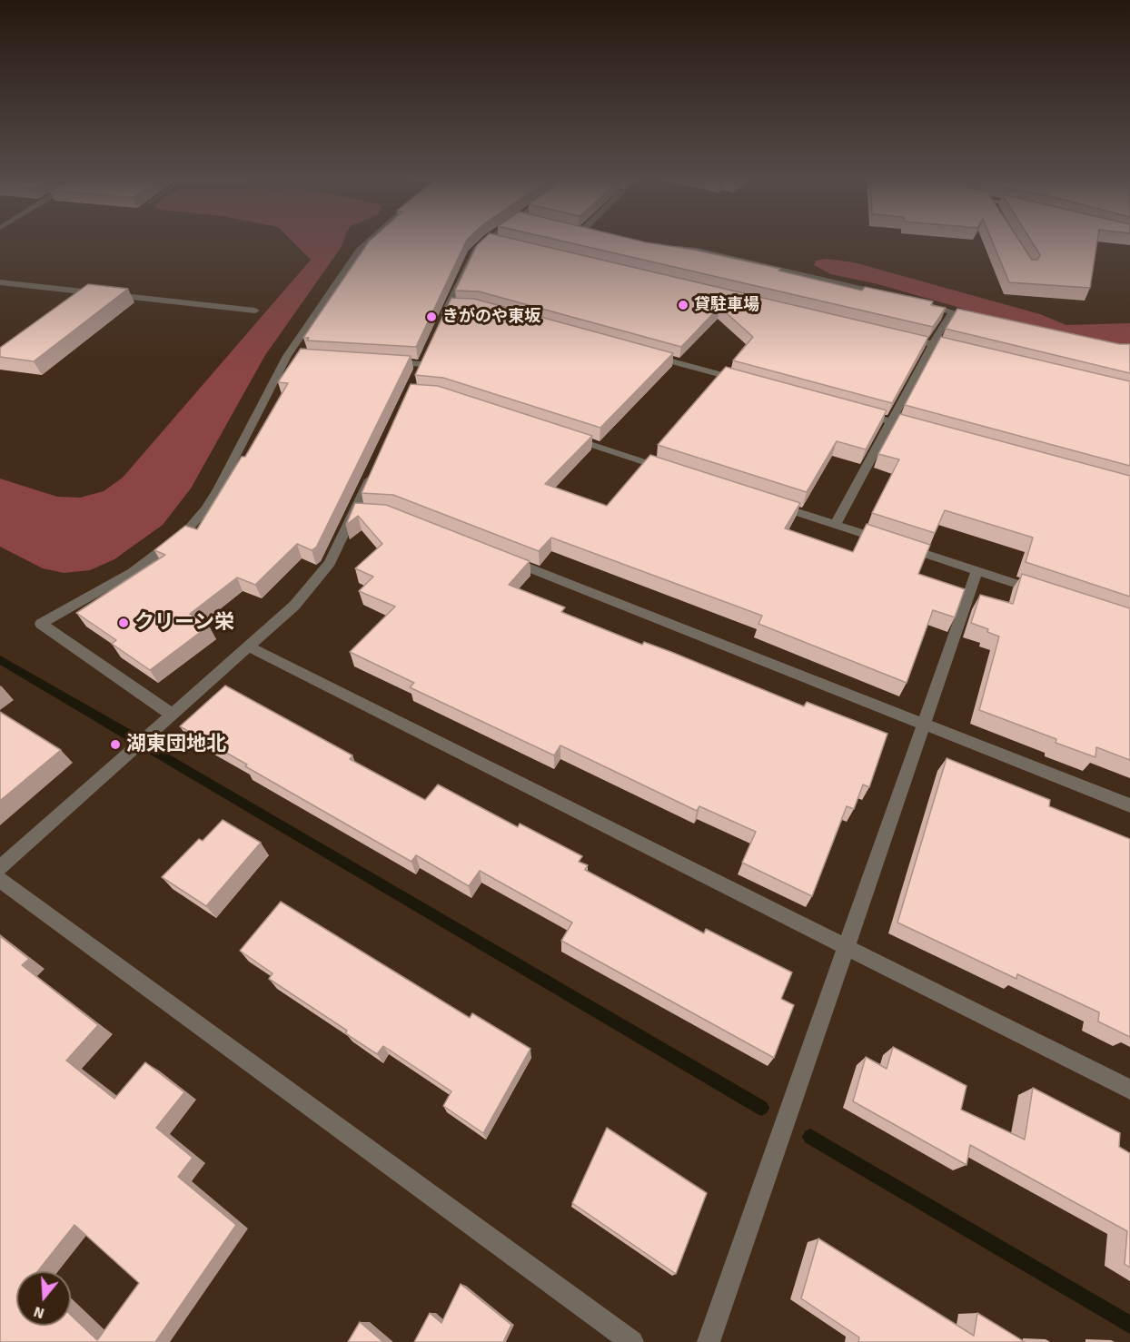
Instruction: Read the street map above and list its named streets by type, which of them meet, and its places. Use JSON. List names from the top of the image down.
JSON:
{
  "places": [
    "貸駐車場",
    "きがのや東坂",
    "クリーン栄",
    "湖東団地北"
  ],
  "north": "bottom"
}
